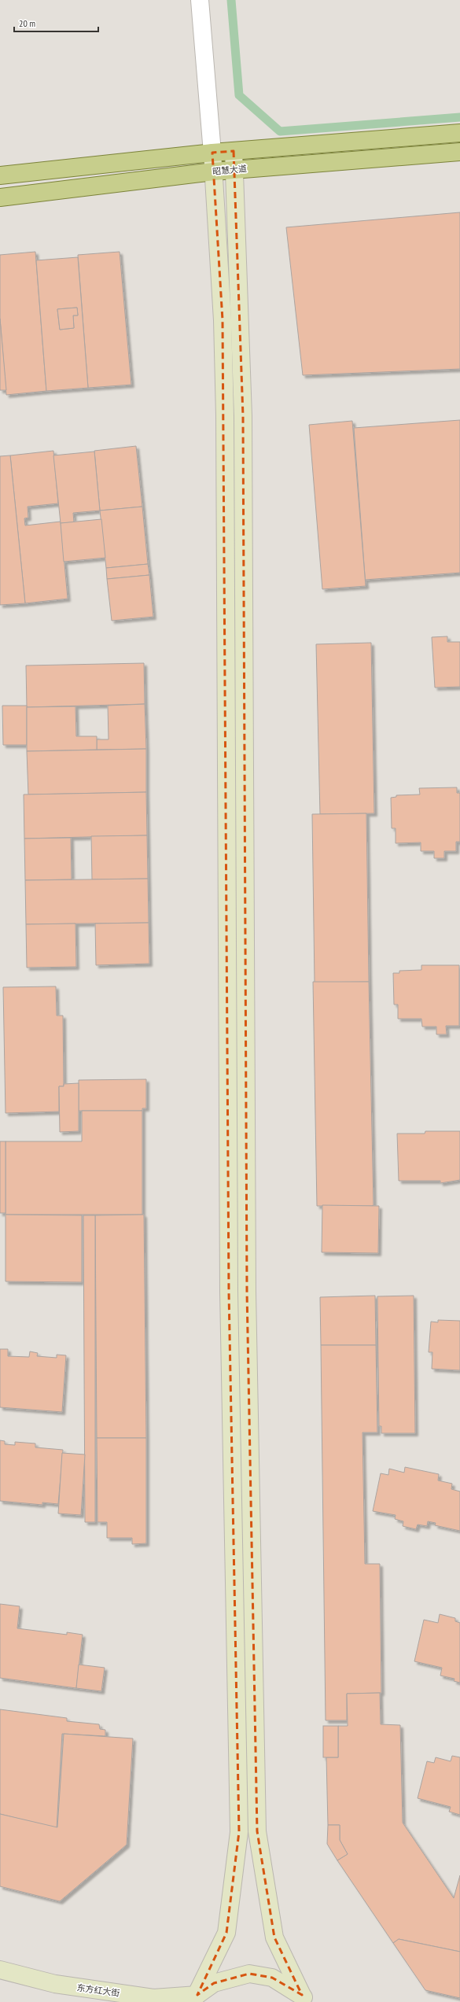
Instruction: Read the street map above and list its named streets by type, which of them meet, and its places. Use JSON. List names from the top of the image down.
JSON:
{
  "streets": {
    "main road": ["昭慧大道", "东方红大街"]
  },
  "scale_bar": "20 m"
}
